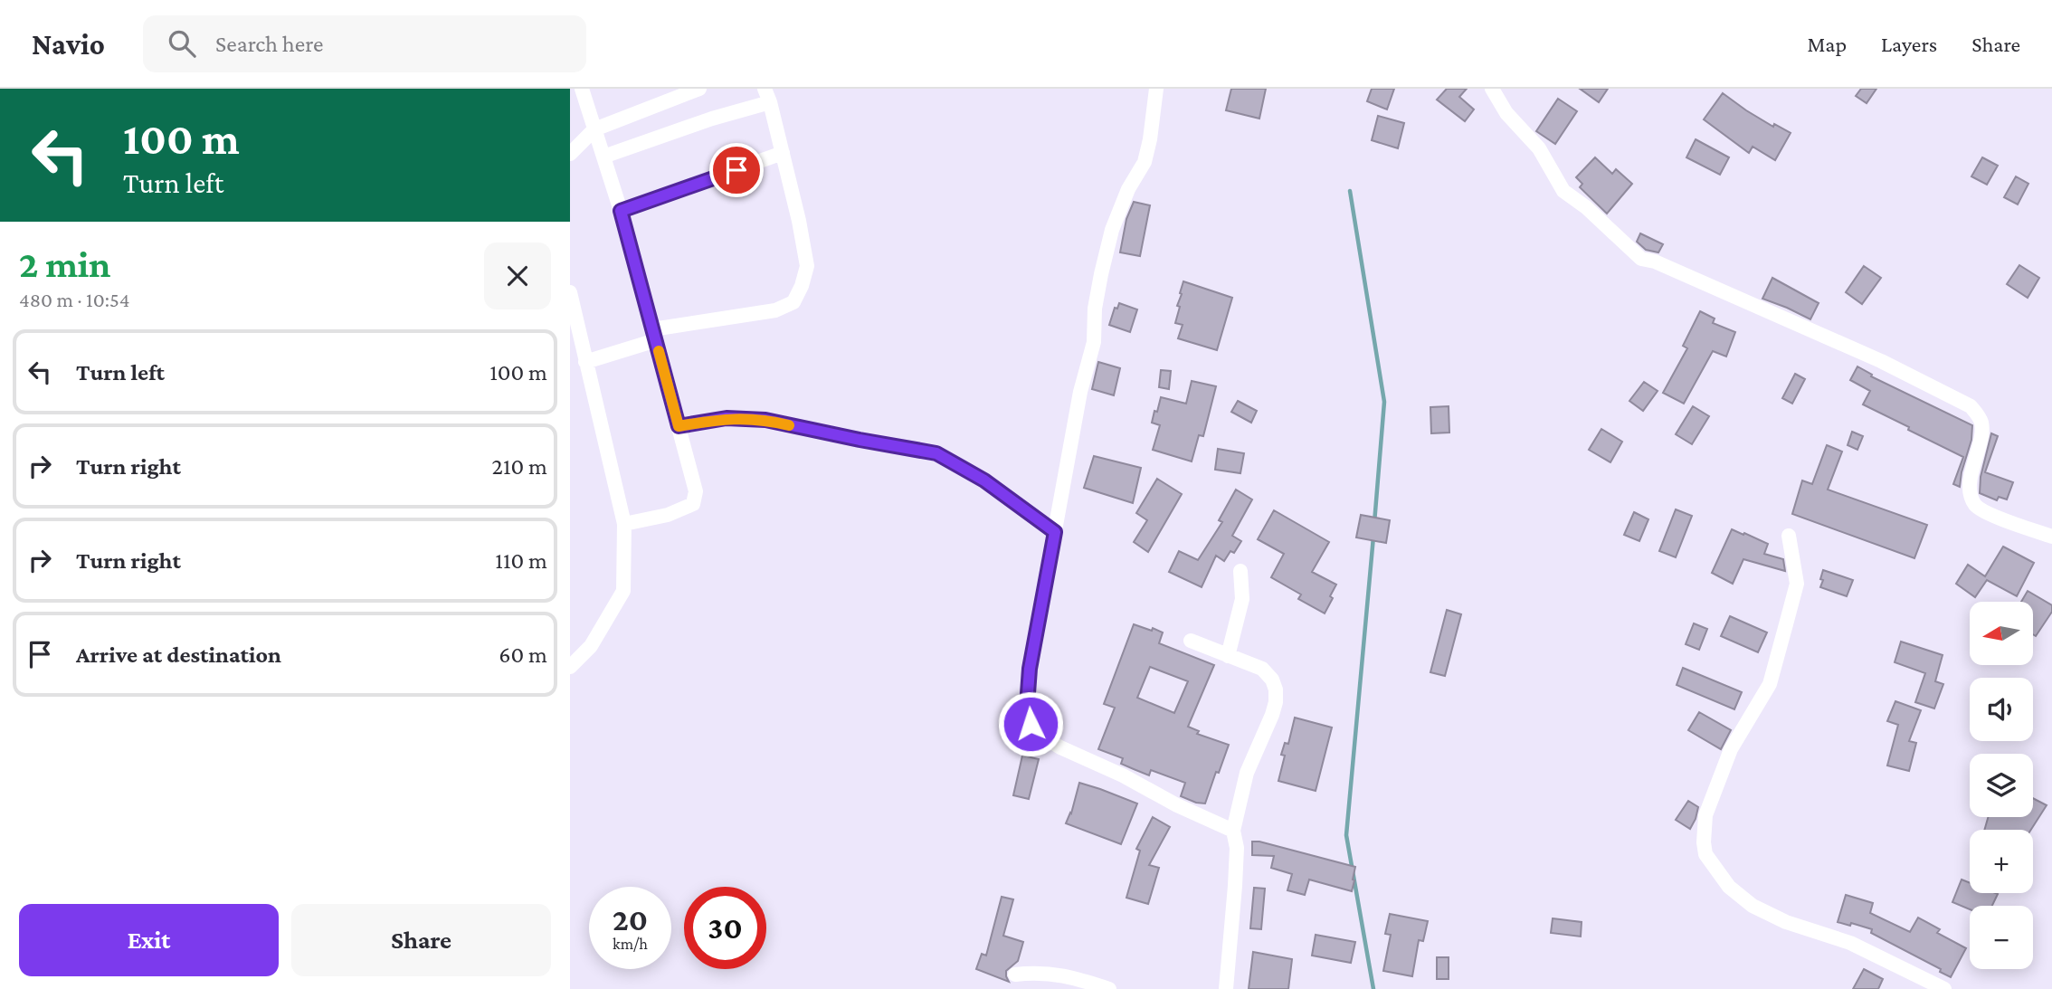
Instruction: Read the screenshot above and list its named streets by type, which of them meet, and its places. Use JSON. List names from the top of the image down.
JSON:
{
  "north": "left",
  "page": {
    "header": "Navio",
    "search": "Search here",
    "nav": ["Map", "Layers", "Share"],
    "turn": ["100 m", "Turn left"],
    "heading": ["2 min", "480 m · 10:54"],
    "list": [
      {
        "name": "Turn left",
        "value": "100 m"
      },
      {
        "name": "Turn right",
        "value": "210 m"
      },
      {
        "name": "Turn right",
        "value": "110 m"
      },
      {
        "name": "Arrive at destination",
        "value": "60 m"
      }
    ],
    "map_buttons": ["+", "−"],
    "speed": "20 km/h",
    "limit": "30",
    "buttons": ["Exit", "Share"]
  }
}
